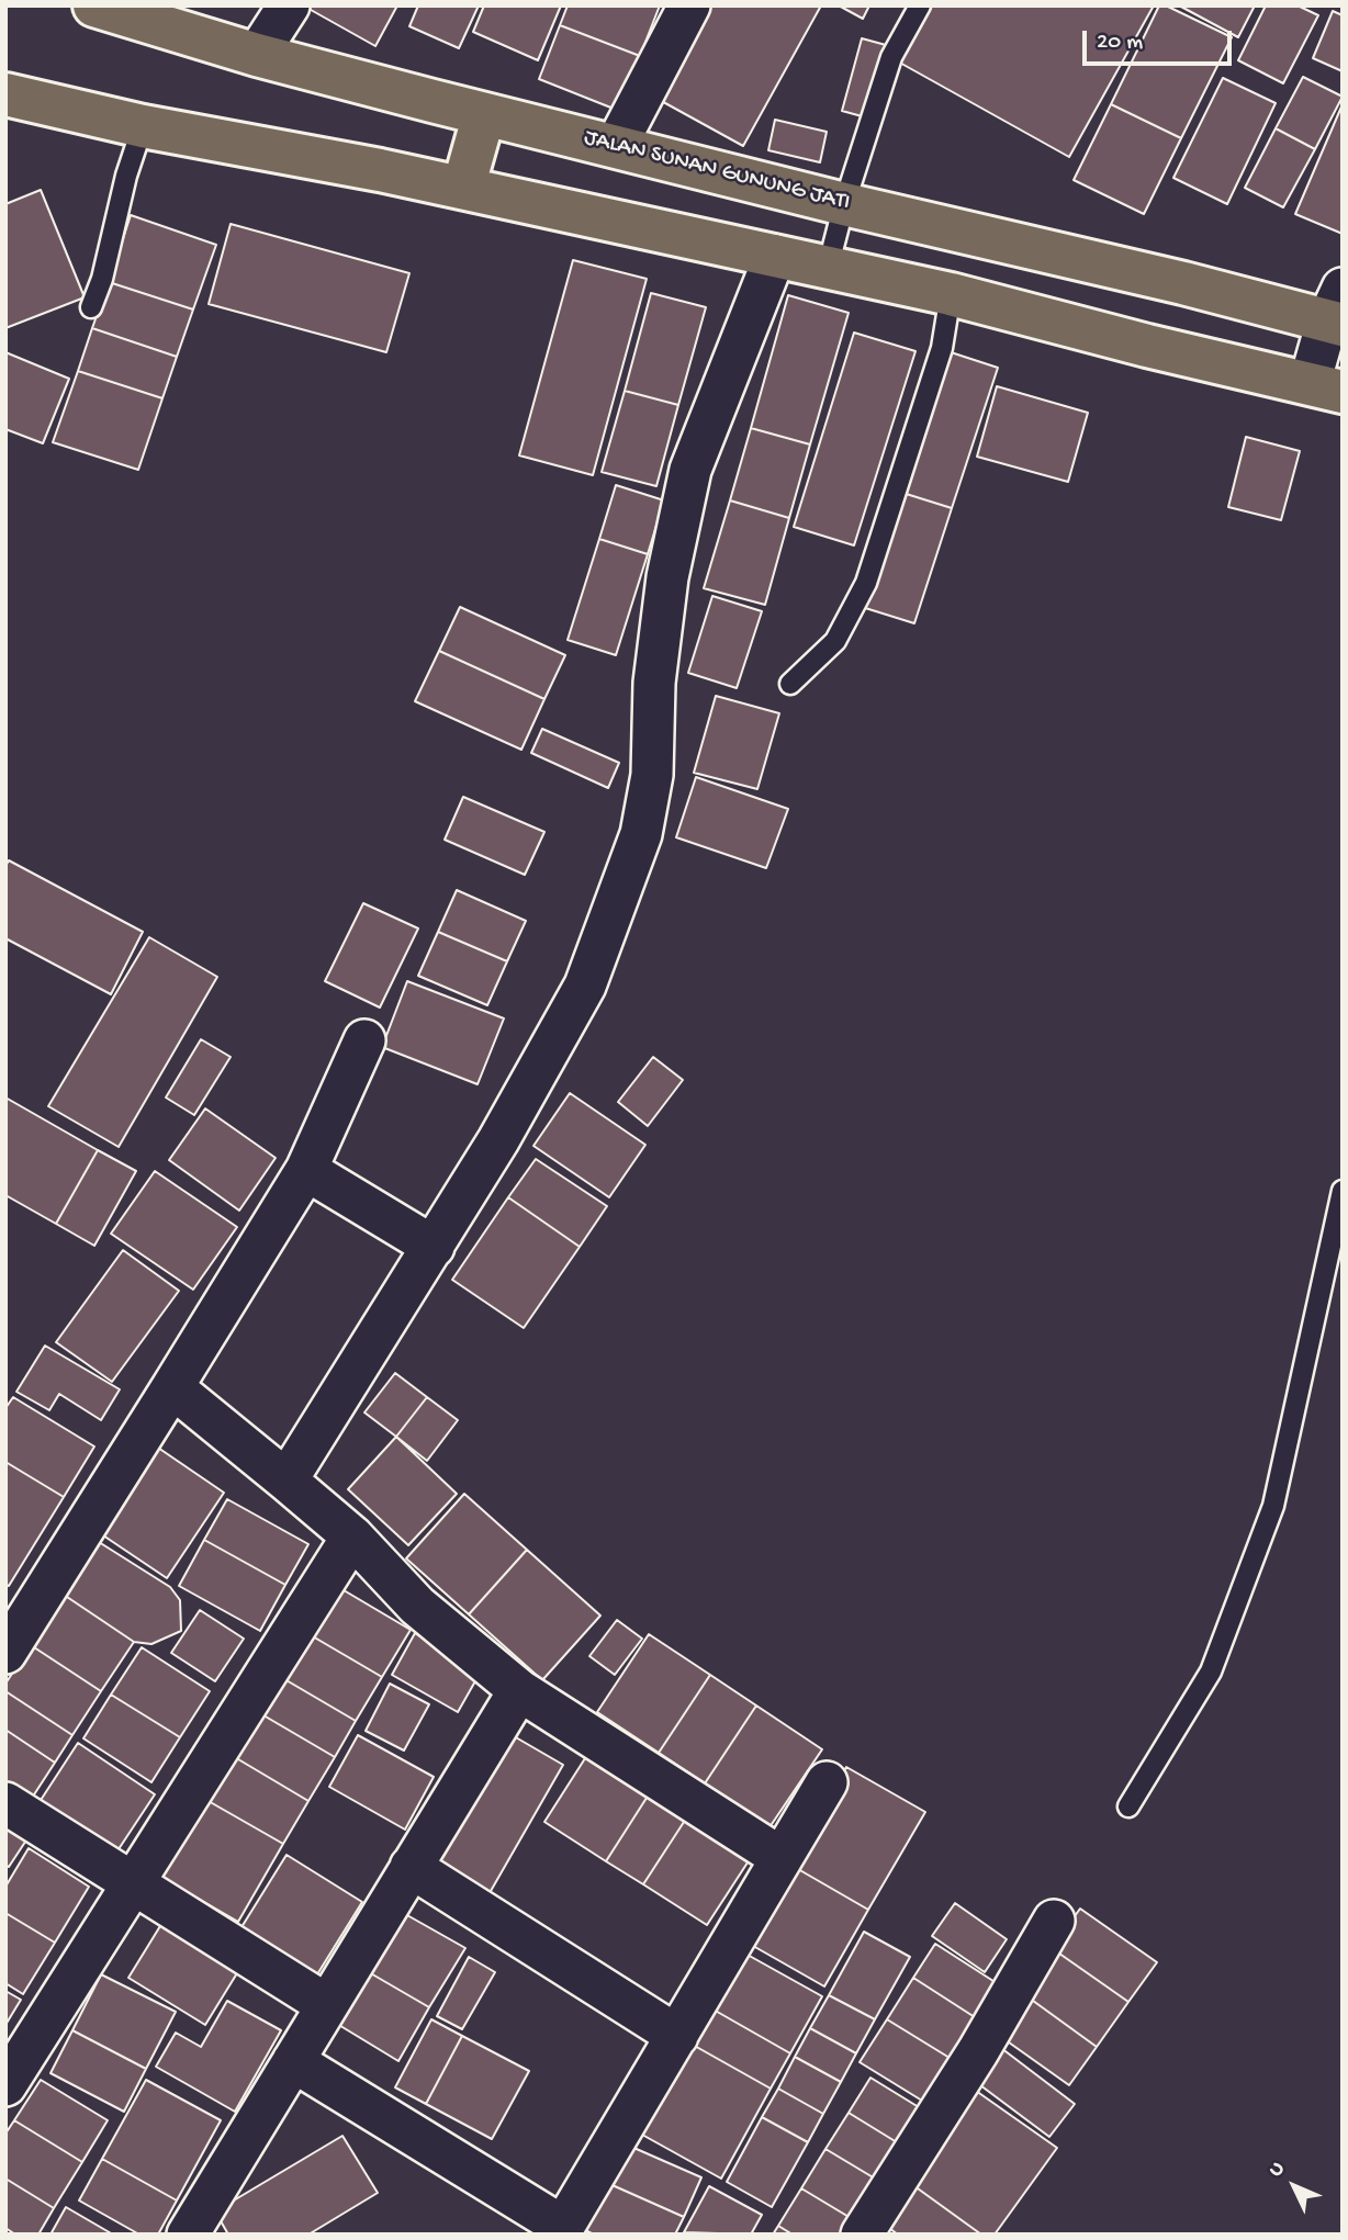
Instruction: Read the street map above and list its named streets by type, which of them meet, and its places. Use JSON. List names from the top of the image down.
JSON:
{
  "streets": {
    "highway": ["JALAN SUNAN GUNUNG JATI"]
  },
  "scale_bar": "20 m",
  "north": "top left"
}
